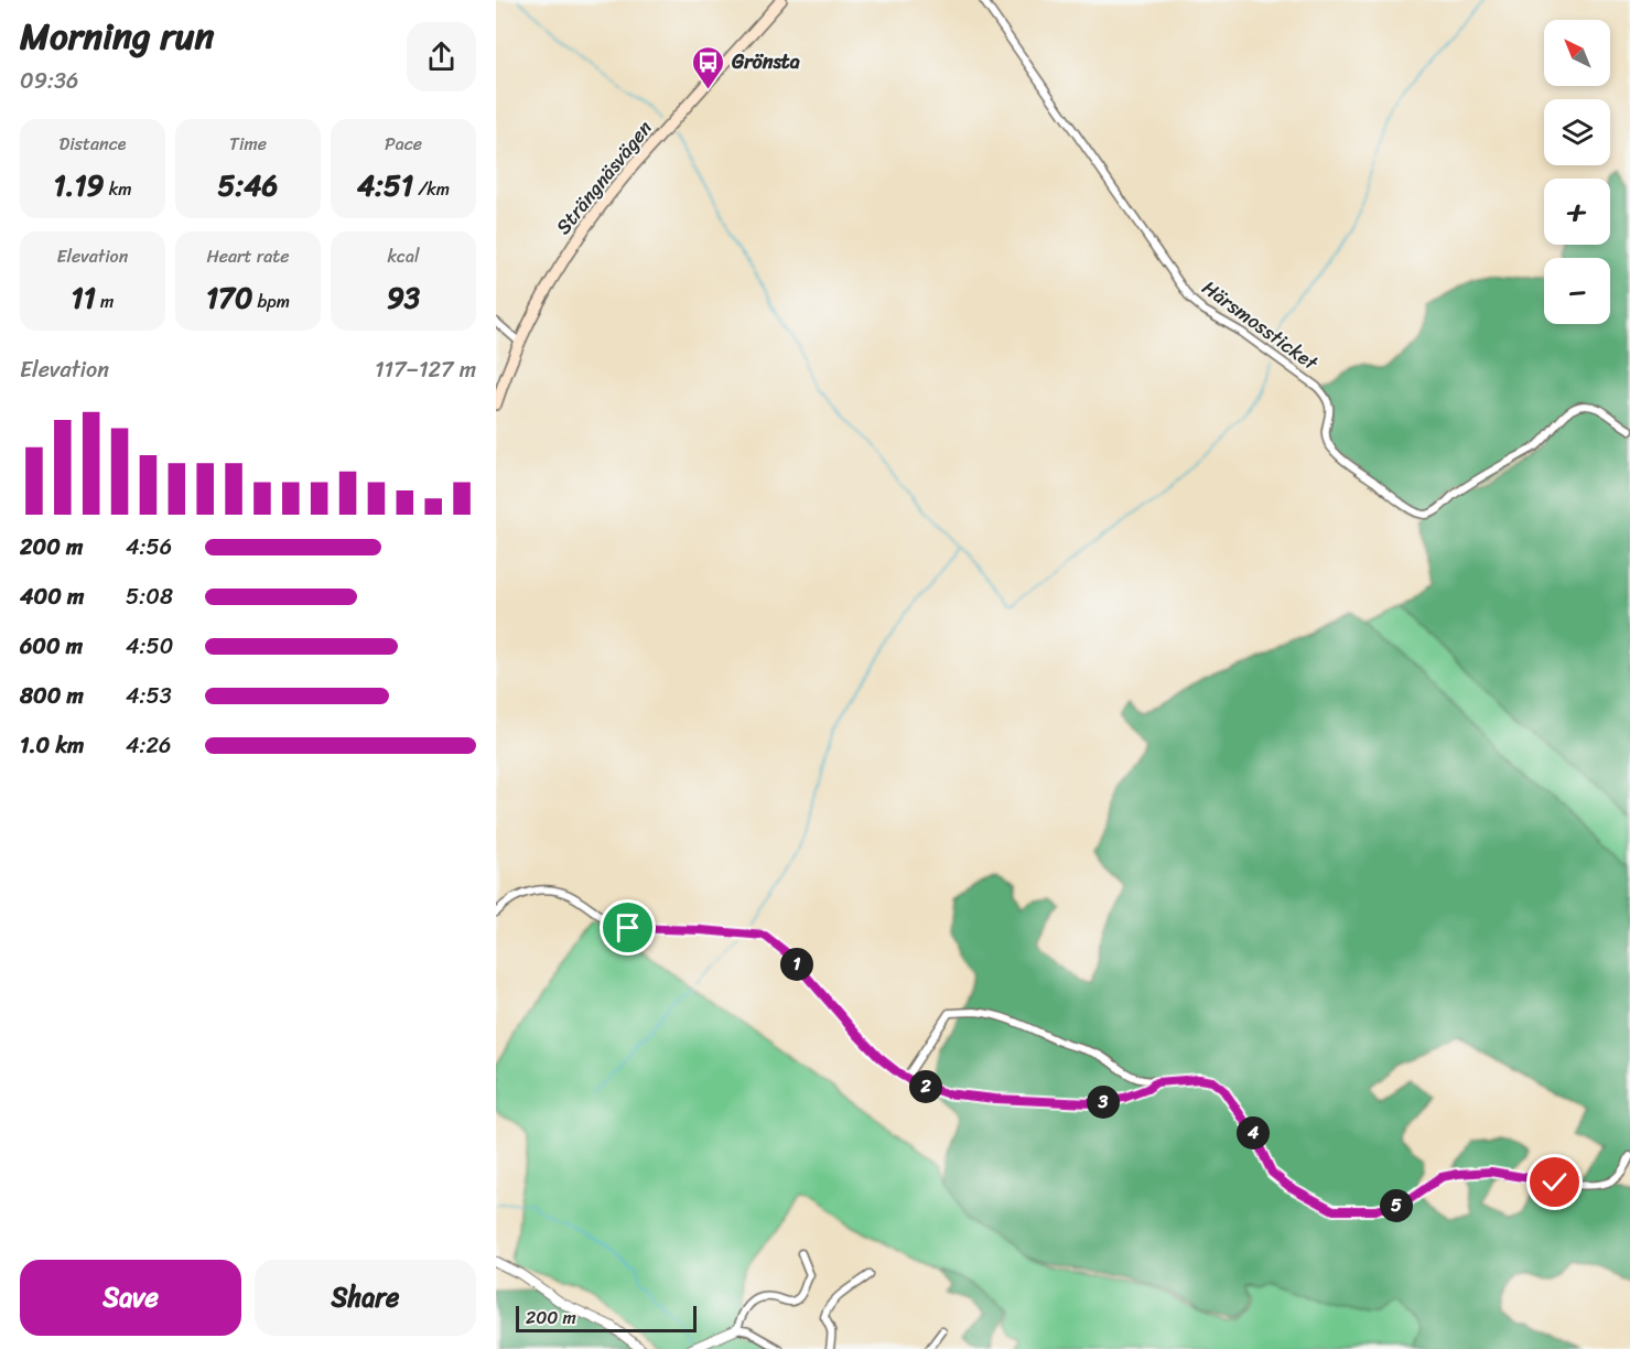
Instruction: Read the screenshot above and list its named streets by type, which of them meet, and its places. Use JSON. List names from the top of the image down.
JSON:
{
  "streets": {
    "main road": ["Strängnäsvägen"],
    "street": ["Härsmossticket"]
  },
  "places": {
    "bus stop": ["Grönsta"]
  },
  "scale_bar": "200 m",
  "north": "top left",
  "page": {
    "heading": ["Morning run", "09:36"],
    "map_buttons": ["+", "−"],
    "stats": [
      ["Distance", "1.19 km"],
      ["Time", "5:46"],
      ["Pace", "4:51 /km"],
      ["Elevation", "11 m"],
      ["Heart rate", "170 bpm"],
      ["kcal", "93"]
    ],
    "chart": ["Elevation", "117–127 m"],
    "list": [
      {
        "name": "200 m",
        "note": "4:56"
      },
      {
        "name": "400 m",
        "note": "5:08"
      },
      {
        "name": "600 m",
        "note": "4:50"
      },
      {
        "name": "800 m",
        "note": "4:53"
      },
      {
        "name": "1.0 km",
        "note": "4:26"
      }
    ],
    "pins": [
      "1",
      "2",
      "3",
      "4",
      "5"
    ],
    "buttons": ["Save", "Share"],
    "scale": "200 m"
  }
}
